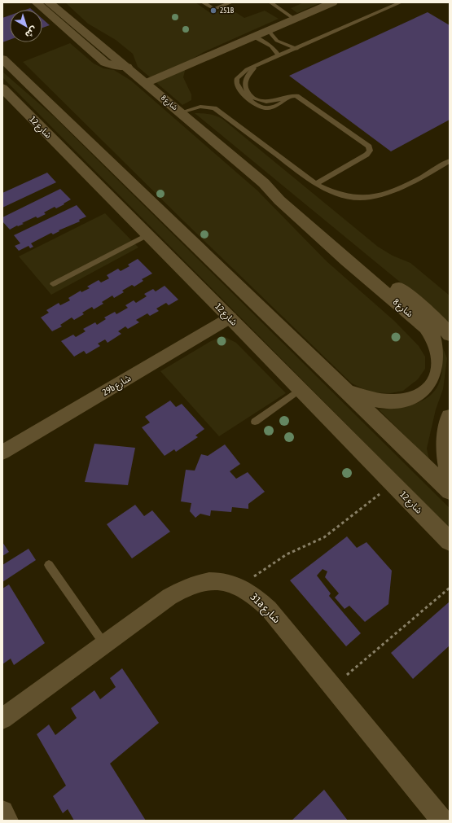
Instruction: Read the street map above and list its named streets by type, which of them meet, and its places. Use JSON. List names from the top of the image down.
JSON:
{
  "streets": {
    "street": [
      "شارع 8",
      "شارع 12",
      "29b شارع",
      "31a شارع"
    ]
  },
  "crossings": [
    ["شارع 12", "29b شارع"]
  ],
  "places": ["251B"],
  "north": "bottom right"
}
